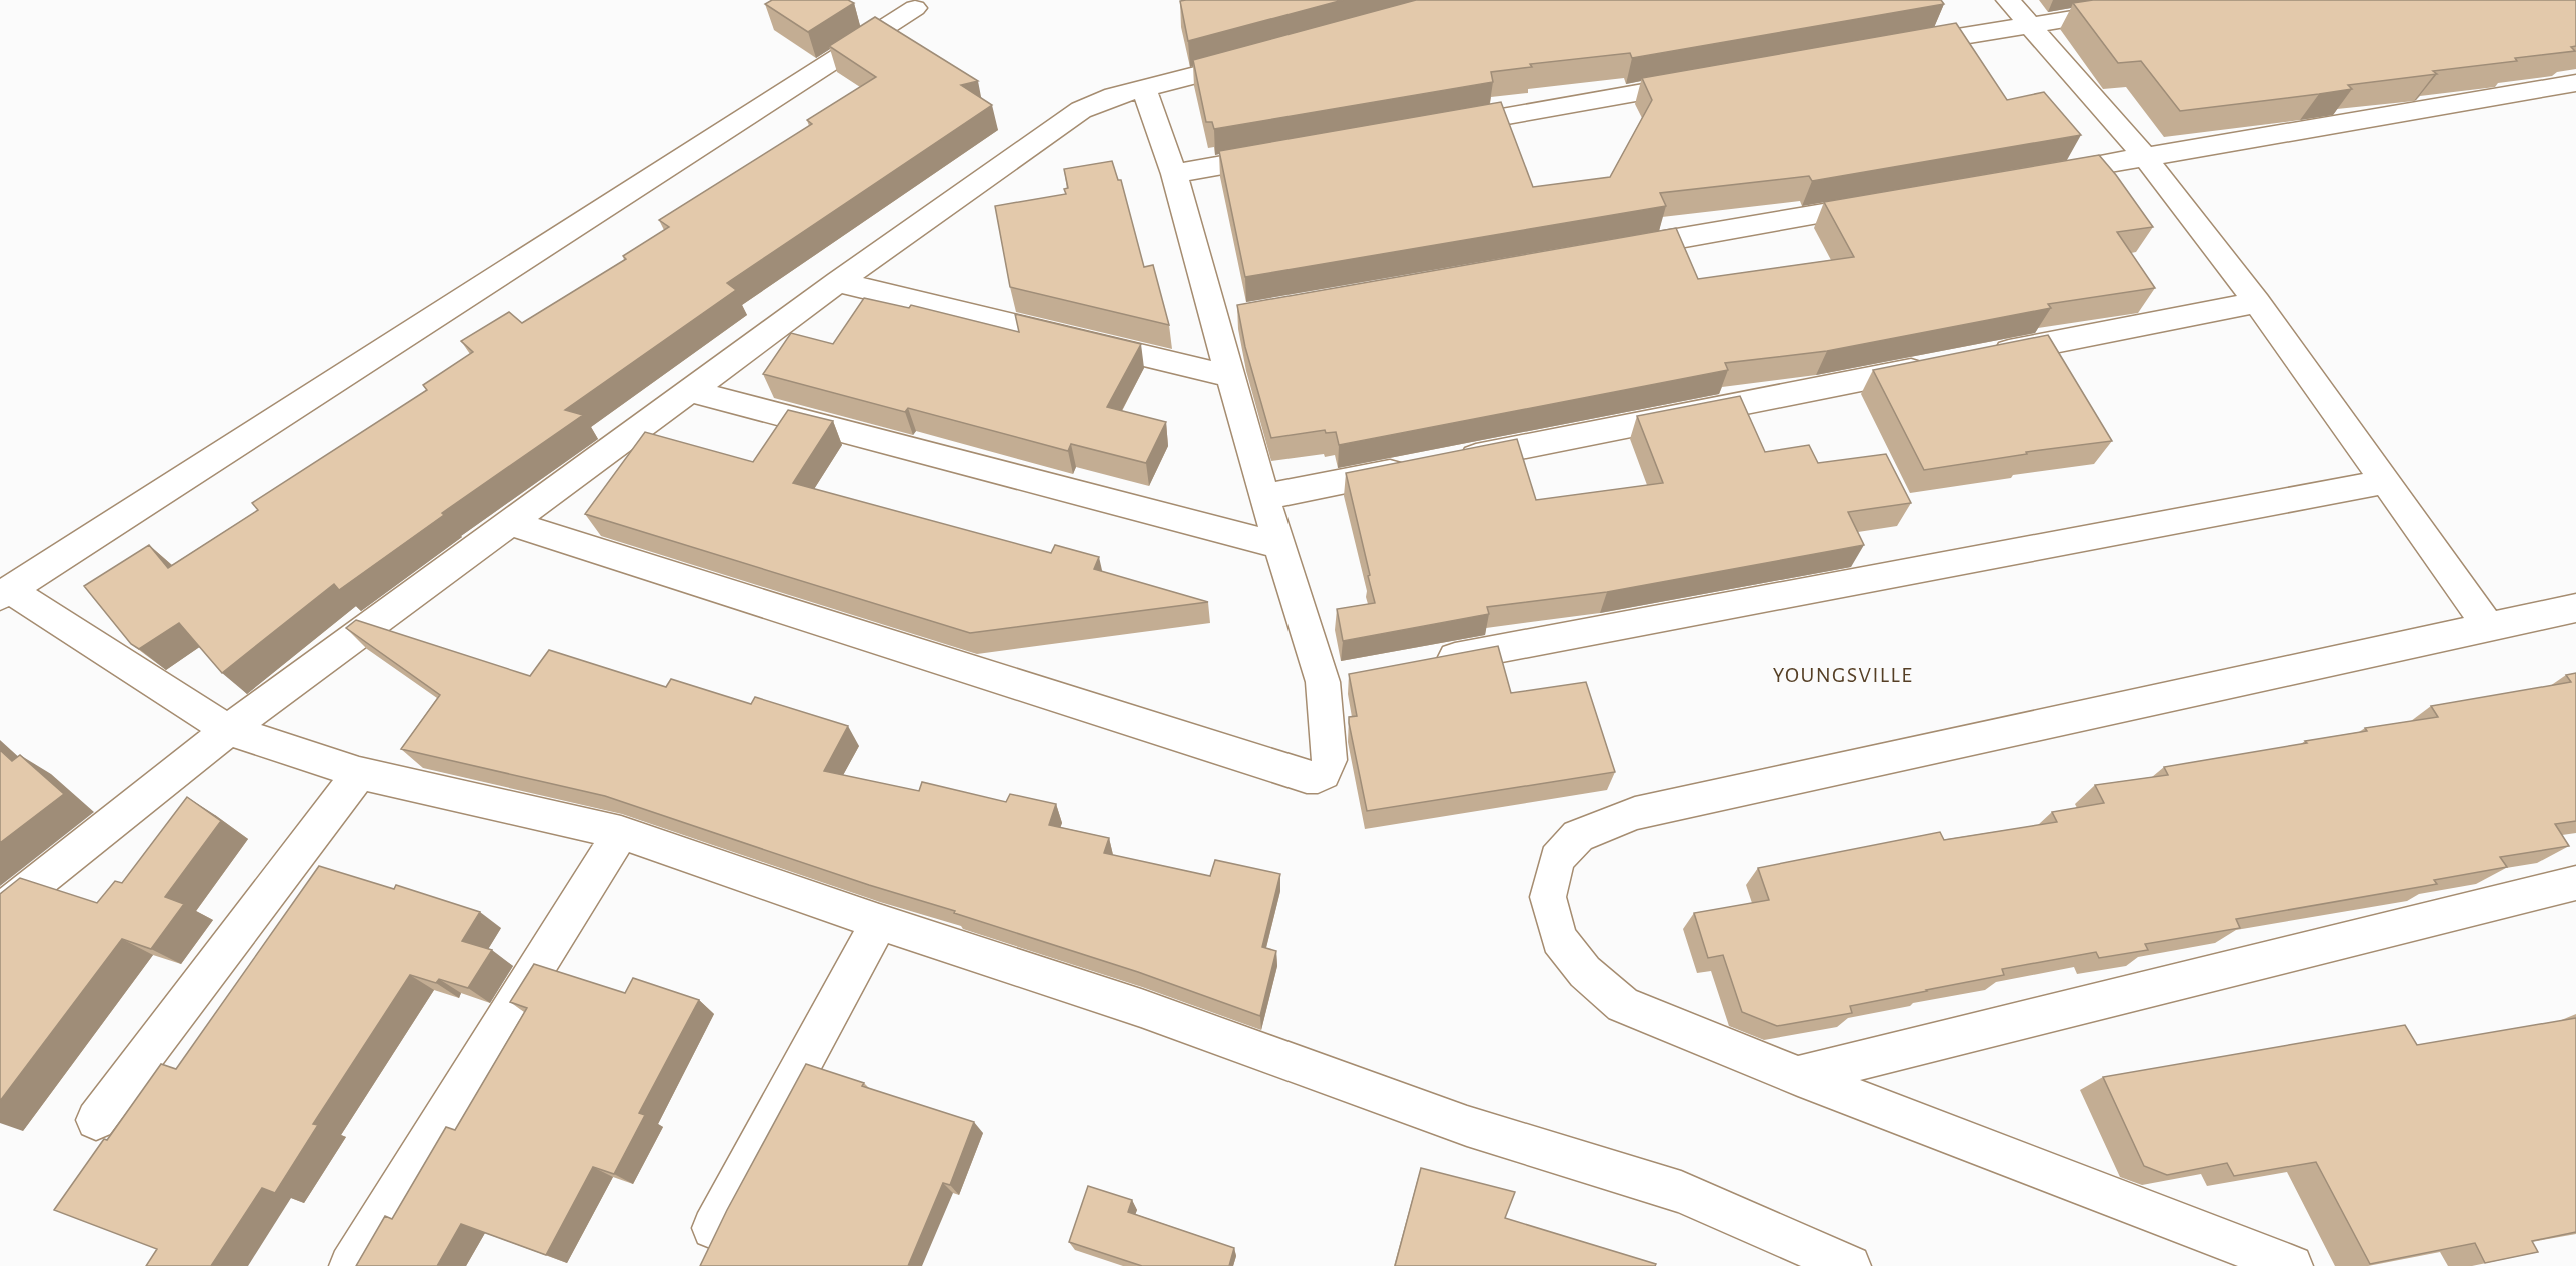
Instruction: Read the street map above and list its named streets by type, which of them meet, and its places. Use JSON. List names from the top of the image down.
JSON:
{
  "districts": ["YOUNGSVILLE"]
}
